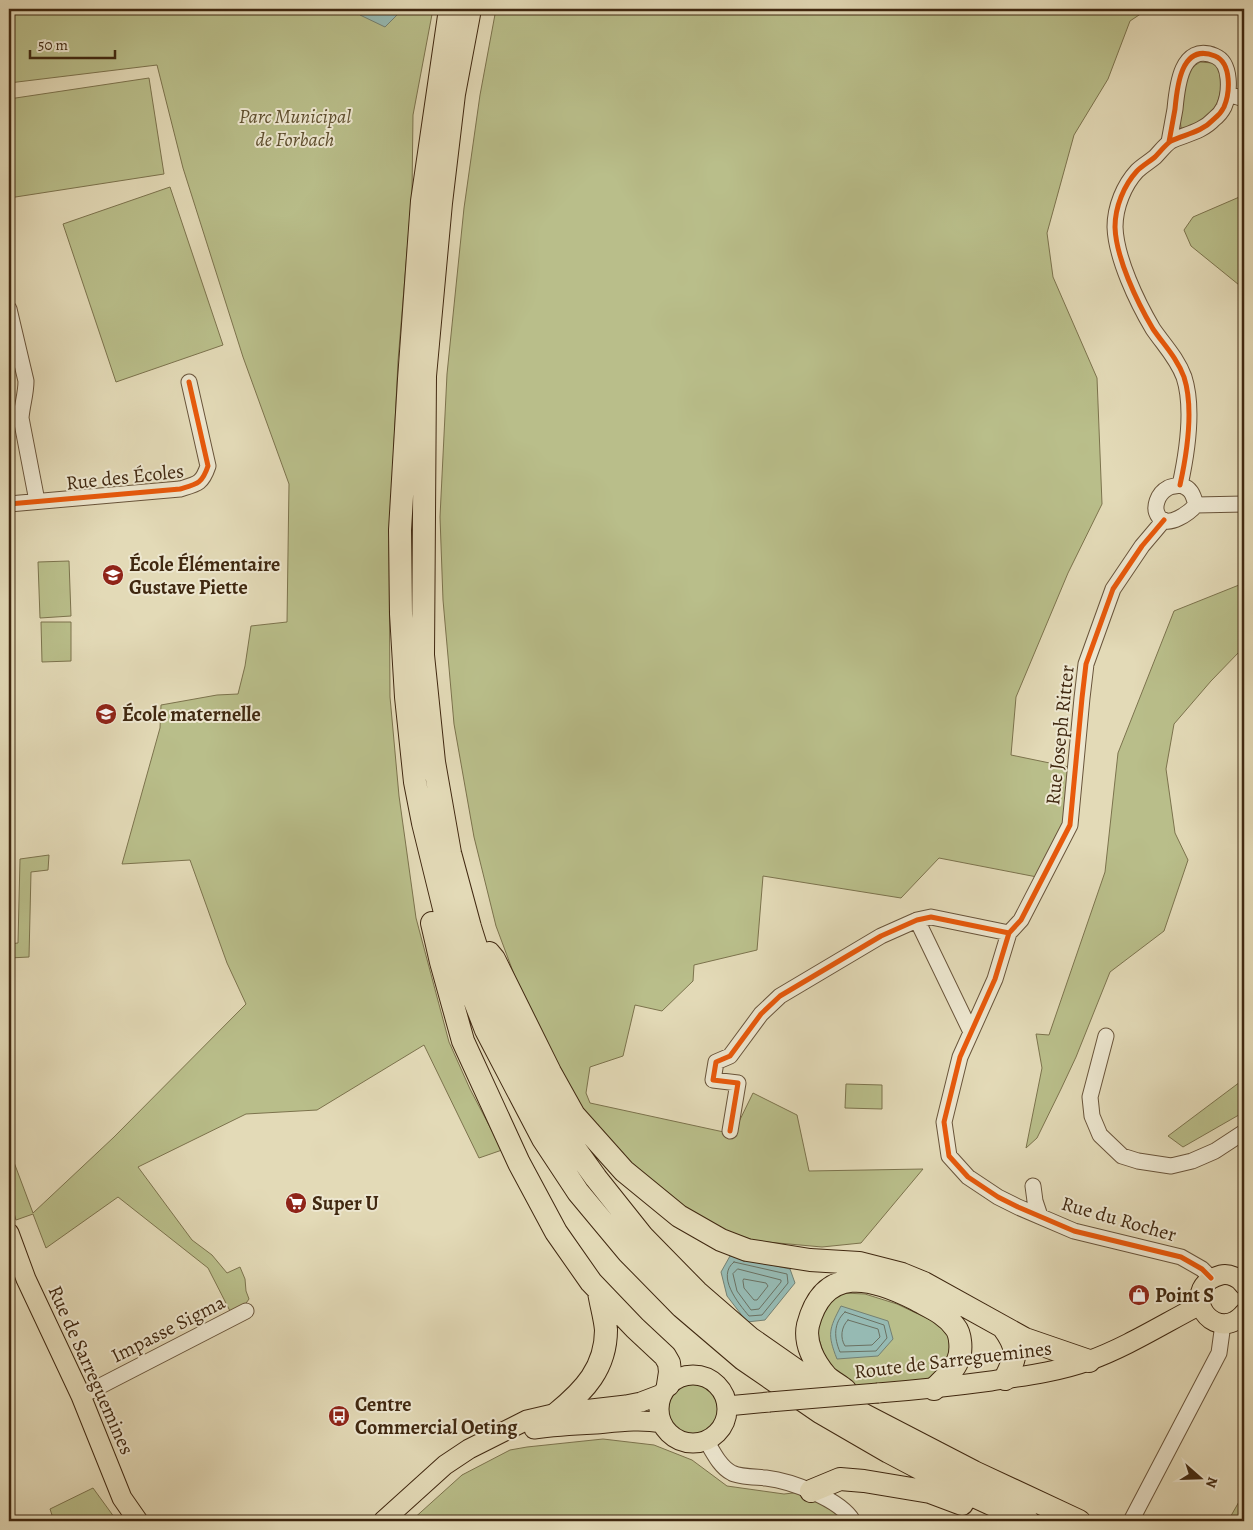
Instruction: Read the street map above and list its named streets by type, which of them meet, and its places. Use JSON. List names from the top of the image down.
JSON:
{
  "streets": {
    "main road": ["Route de Sarreguemines", "Rue de Sarreguemines"],
    "street": [
      "Rue des Écoles",
      "Rue Joseph Ritter",
      "Rue du Rocher",
      "Impasse Sigma"
    ]
  },
  "crossings": [
    ["Rue Joseph Ritter", "Rue du Rocher"],
    ["Impasse Sigma", "Rue de Sarreguemines"]
  ],
  "parks": ["Parc Municipal de Forbach"],
  "places": {
    "school or university": ["École Élémentaire Gustave Piette", "École maternelle"],
    "supermarket": ["Super U"],
    "shop": ["Point S"],
    "bus stop": ["Centre Commercial Oeting"]
  },
  "scale_bar": "50 m",
  "north": "right"
}
